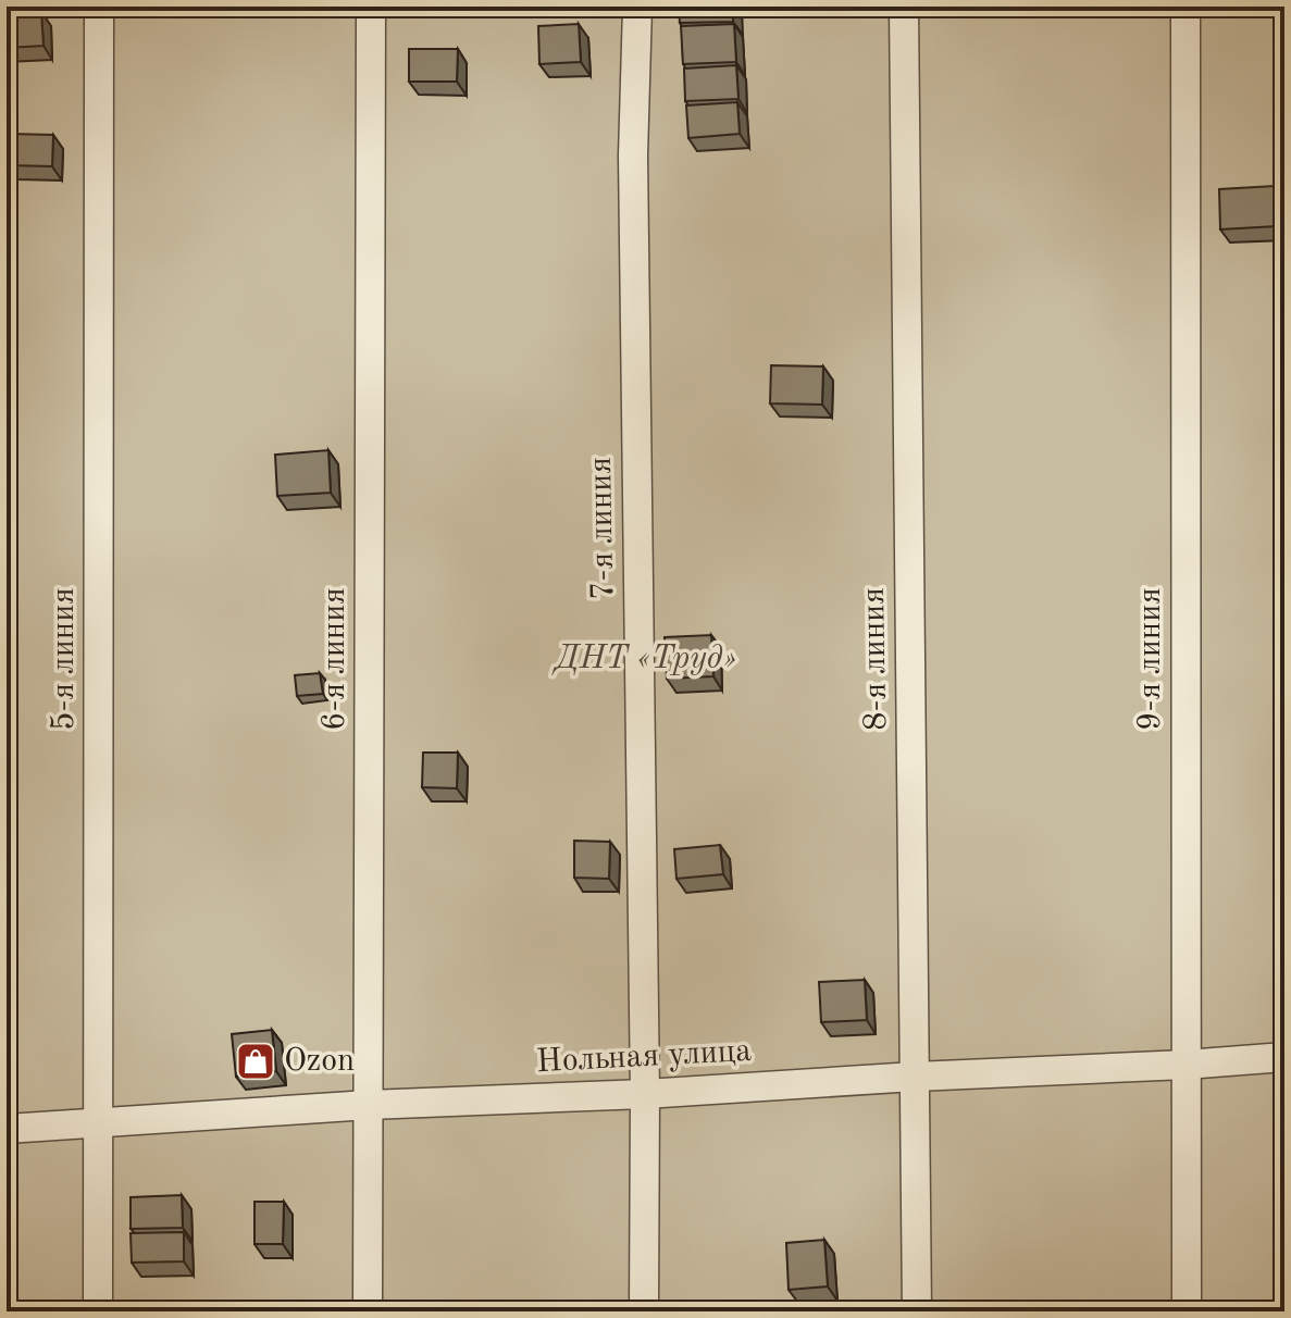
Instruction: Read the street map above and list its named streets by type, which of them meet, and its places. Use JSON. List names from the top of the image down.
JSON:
{
  "streets": {
    "street": [
      "7-я линия",
      "5-я линия",
      "6-я линия",
      "8-я линия",
      "9-я линия",
      "Нольная улица"
    ]
  },
  "crossings": [
    ["7-я линия", "Нольная улица"],
    ["5-я линия", "Нольная улица"],
    ["6-я линия", "Нольная улица"],
    ["8-я линия", "Нольная улица"],
    ["9-я линия", "Нольная улица"]
  ],
  "parks": ["ДНТ «Труд»"],
  "places": {
    "shop": ["Ozon"]
  }
}
